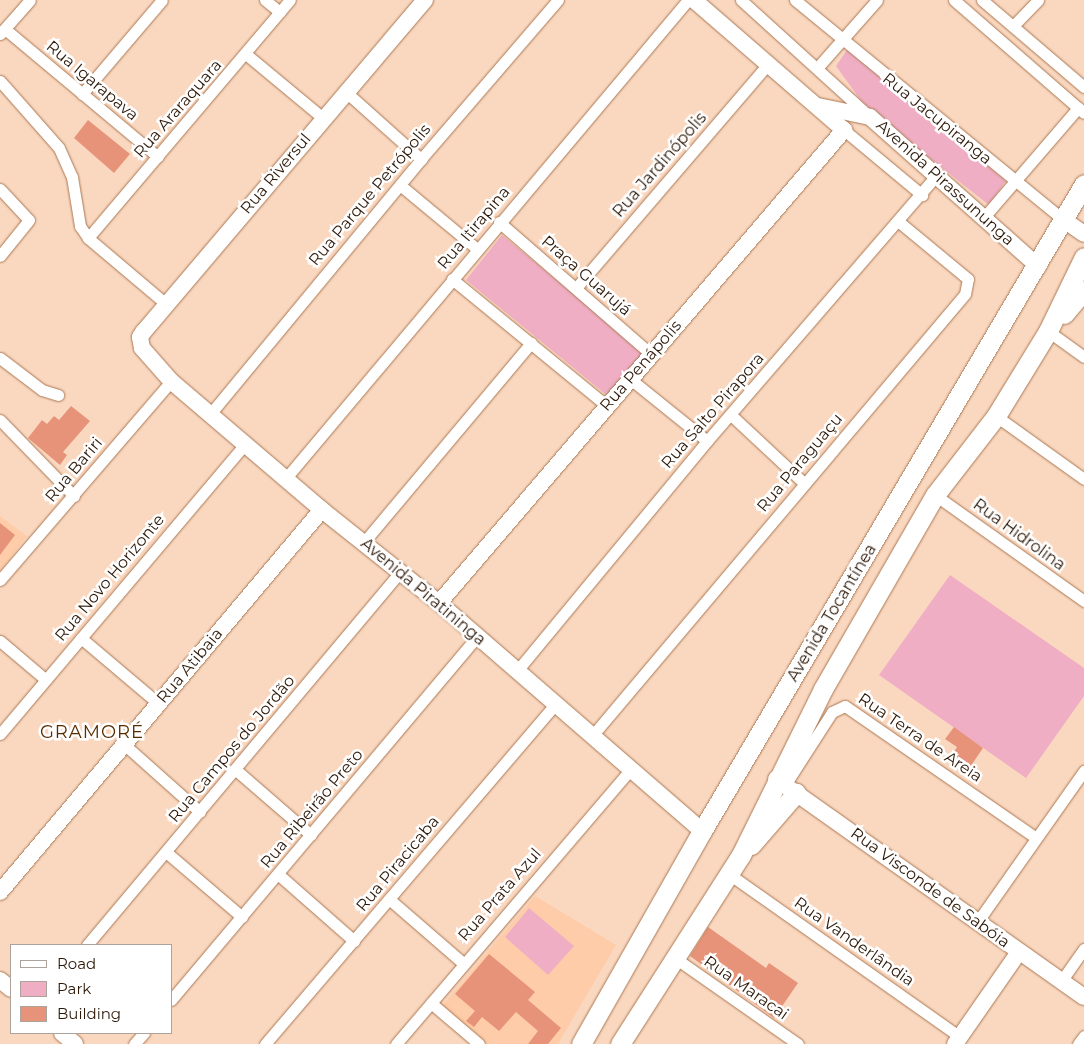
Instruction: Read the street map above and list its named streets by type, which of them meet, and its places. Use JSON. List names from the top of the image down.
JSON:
{
  "streets": {
    "main road": ["Avenida Tocantínea"],
    "street": [
      "Rua Igarapava",
      "Rua Araraquara",
      "Rua Jacupiranga",
      "Rua Jardinópolis",
      "Rua Riversul",
      "Avenida Pirassununga",
      "Rua Parque Petrópolis",
      "Rua Itirapina",
      "Praça Guarujá",
      "Rua Penápolis",
      "Rua Salto Pirapora",
      "Rua Paraguaçu",
      "Rua Bariri",
      "Rua Hidrolina",
      "Rua Novo Horizonte",
      "Avenida Piratininga",
      "Rua Atibaia",
      "Rua Terra de Areia",
      "Rua Campos do Jordão",
      "Rua Ribeirão Preto",
      "Rua Piracicaba",
      "Rua Visconde de Sabóia",
      "Rua Prata Azul",
      "Rua Vanderlândia",
      "Rua Maracai"
    ]
  },
  "crossings": [
    ["Rua Igarapava", "Rua Araraquara"],
    ["Rua Jacupiranga", "Avenida Tocantínea"],
    ["Rua Jardinópolis", "Avenida Pirassununga"],
    ["Rua Jardinópolis", "Praça Guarujá"],
    ["Rua Riversul", "Avenida Piratininga"],
    ["Avenida Pirassununga", "Rua Penápolis"],
    ["Avenida Pirassununga", "Rua Salto Pirapora"],
    ["Avenida Pirassununga", "Avenida Tocantínea"],
    ["Rua Parque Petrópolis", "Avenida Piratininga"],
    ["Rua Itirapina", "Praça Guarujá"],
    ["Rua Itirapina", "Avenida Piratininga"],
    ["Praça Guarujá", "Rua Penápolis"],
    ["Rua Penápolis", "Avenida Piratininga"],
    ["Rua Salto Pirapora", "Rua Paraguaçu"],
    ["Rua Salto Pirapora", "Avenida Piratininga"],
    ["Rua Paraguaçu", "Avenida Piratininga"],
    ["Rua Bariri", "Avenida Piratininga"],
    ["Rua Hidrolina", "Avenida Tocantínea"],
    ["Rua Novo Horizonte", "Avenida Piratininga"],
    ["Avenida Piratininga", "Avenida Tocantínea"],
    ["Avenida Piratininga", "Rua Atibaia"],
    ["Avenida Piratininga", "Rua Campos do Jordão"],
    ["Avenida Piratininga", "Rua Ribeirão Preto"],
    ["Avenida Piratininga", "Rua Piracicaba"],
    ["Avenida Piratininga", "Rua Prata Azul"],
    ["Avenida Tocantínea", "Rua Terra de Areia"],
    ["Avenida Tocantínea", "Rua Visconde de Sabóia"],
    ["Avenida Tocantínea", "Rua Vanderlândia"],
    ["Avenida Tocantínea", "Rua Maracai"],
    ["Rua Terra de Areia", "Rua Visconde de Sabóia"]
  ],
  "districts": ["GRAMORÉ"],
  "legend": ["Road", "Park", "Building"]
}
